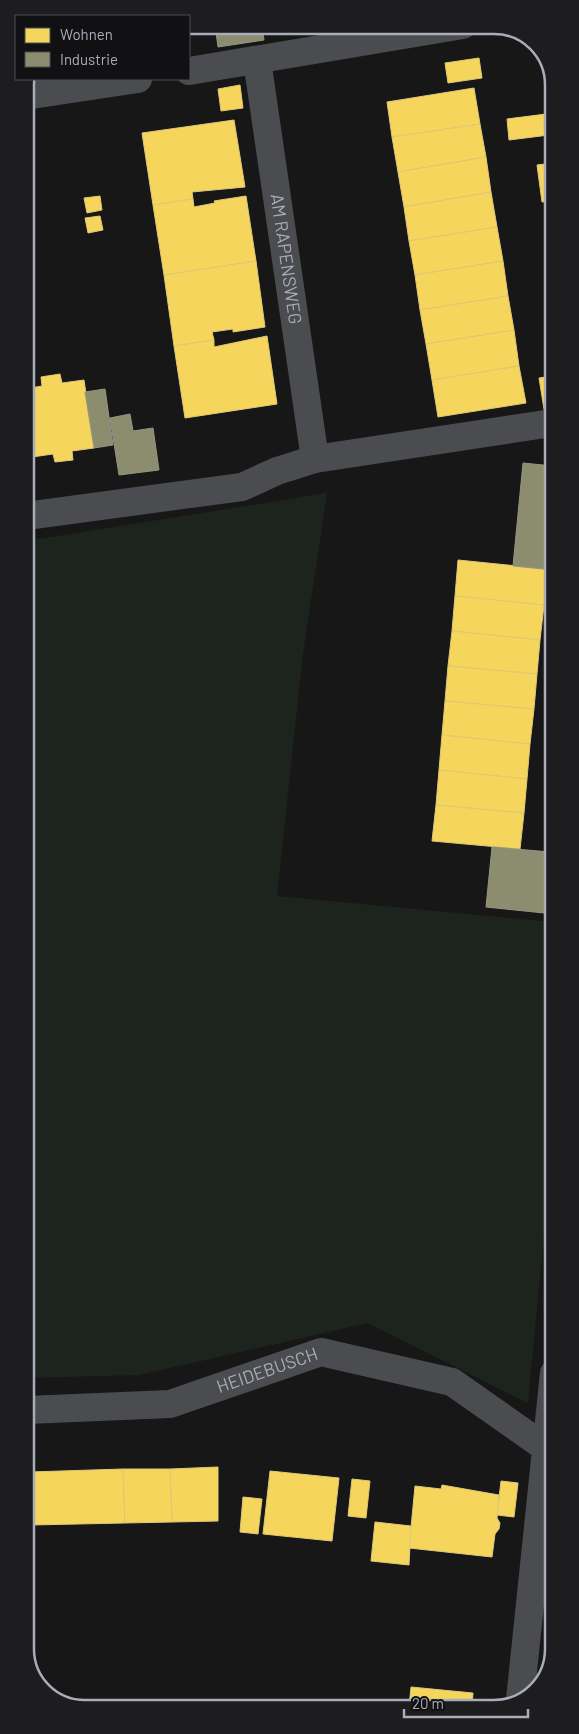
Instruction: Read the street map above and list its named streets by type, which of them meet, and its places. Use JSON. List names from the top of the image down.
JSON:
{
  "streets": {
    "street": ["AM RAPENSWEG", "HEIDEBUSCH"]
  },
  "legend": ["Wohnen", "Industrie"],
  "scale_bar": "20 m"
}
